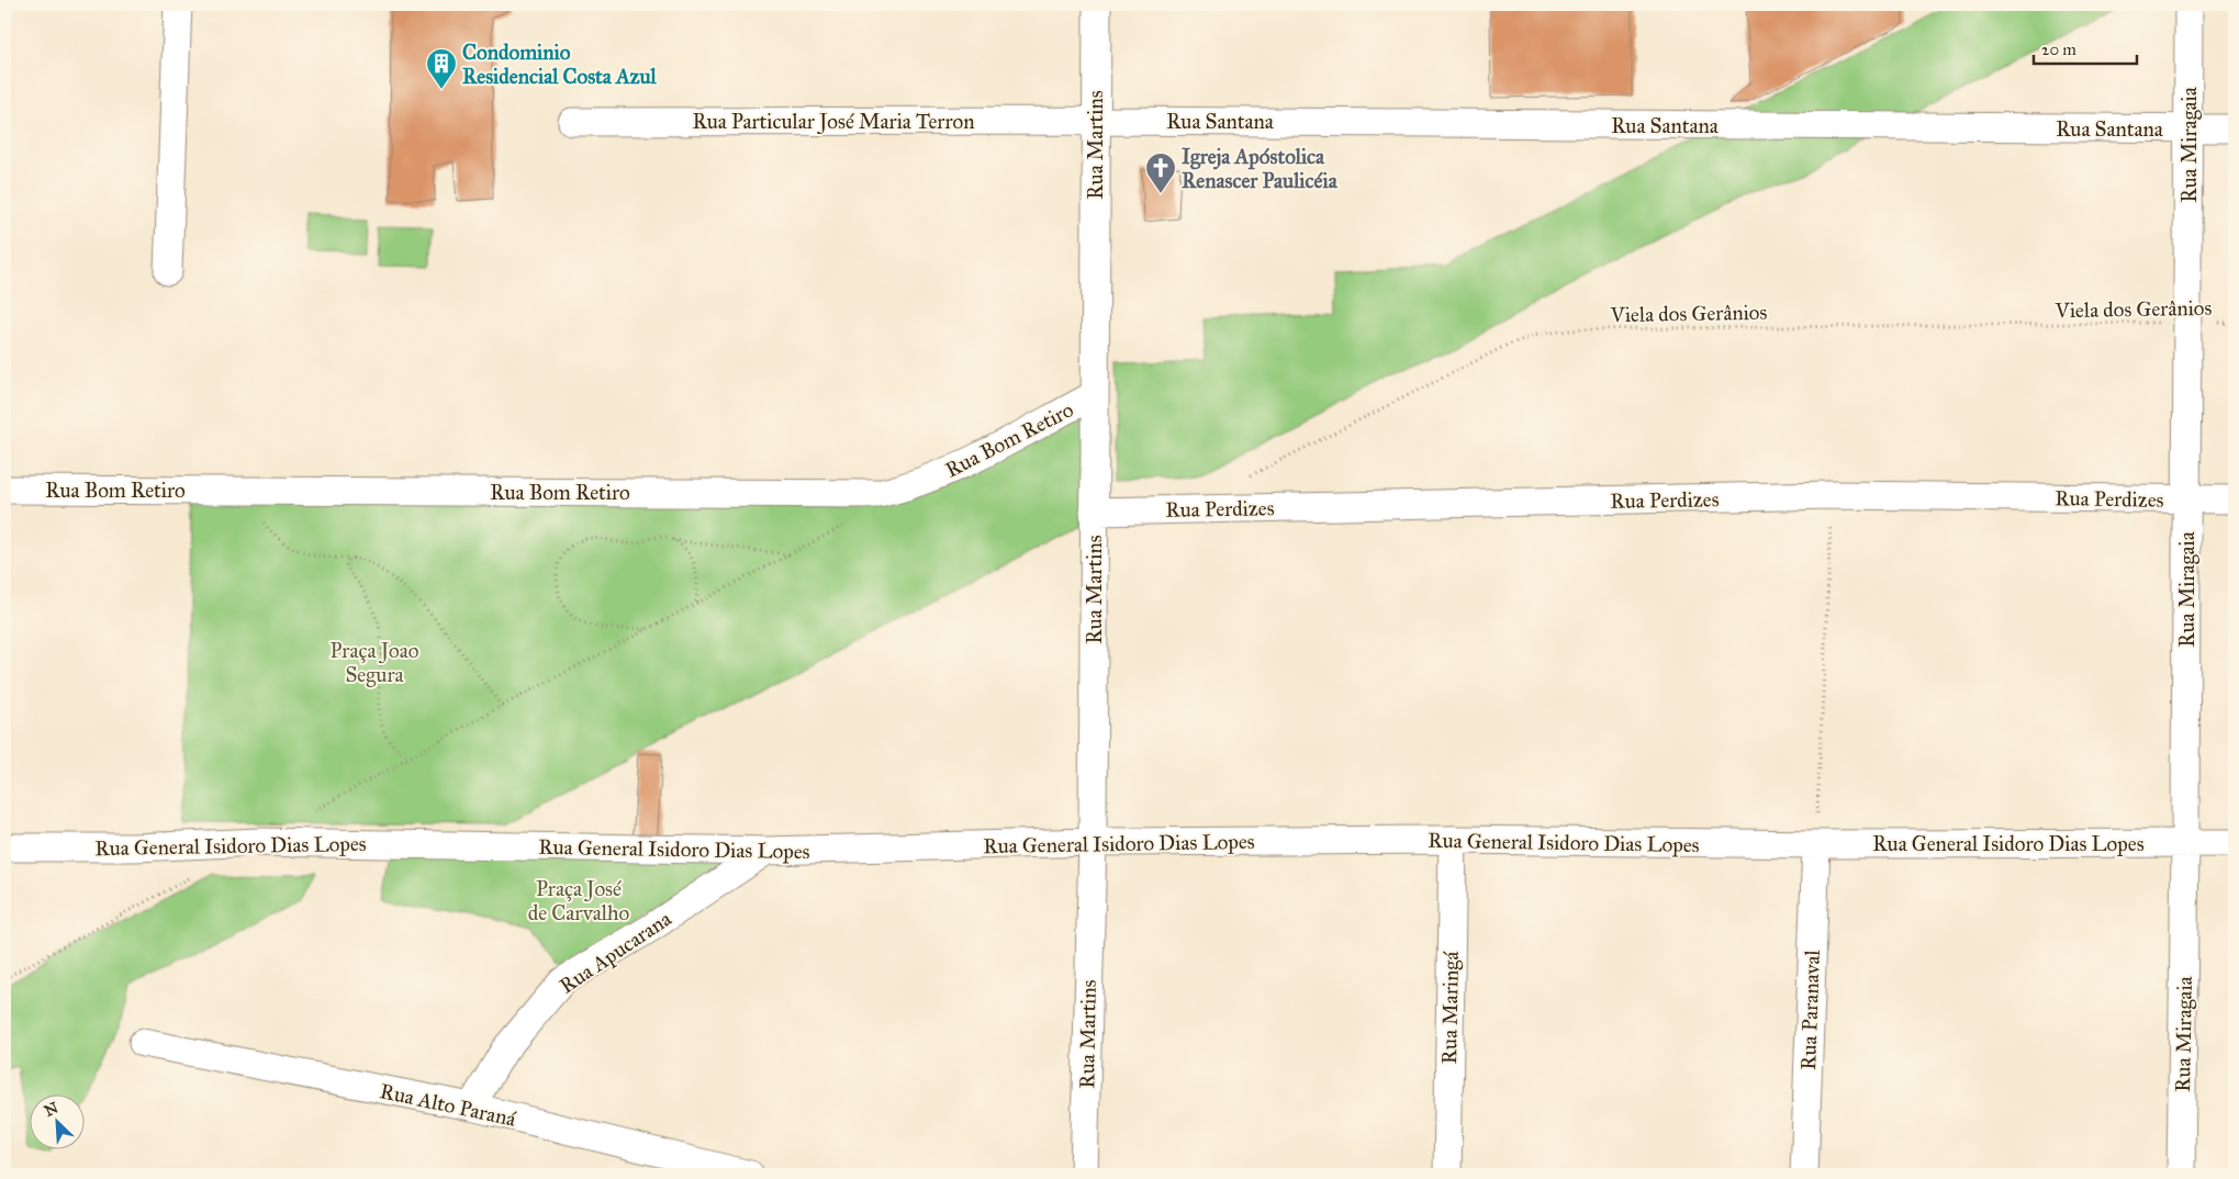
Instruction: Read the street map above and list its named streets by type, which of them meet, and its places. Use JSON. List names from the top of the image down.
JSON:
{
  "streets": {
    "street": [
      "Rua Particular José Maria Terron",
      "Rua Santana",
      "Rua Martins",
      "Rua Miragaia",
      "Rua Bom Retiro",
      "Rua Perdizes",
      "Rua General Isidoro Dias Lopes",
      "Rua Apucarana",
      "Rua Maringá",
      "Rua Paranaval",
      "Rua Alto Paraná"
    ],
    "path": ["Viela dos Gerânios"]
  },
  "crossings": [
    ["Rua Particular José Maria Terron", "Rua Santana"],
    ["Rua Particular José Maria Terron", "Rua Martins"],
    ["Rua Santana", "Rua Martins"],
    ["Rua Santana", "Rua Miragaia"],
    ["Rua Martins", "Rua Bom Retiro"],
    ["Rua Martins", "Rua Perdizes"],
    ["Rua Martins", "Rua General Isidoro Dias Lopes"],
    ["Rua Miragaia", "Viela dos Gerânios"],
    ["Rua Miragaia", "Rua Perdizes"],
    ["Rua Miragaia", "Rua General Isidoro Dias Lopes"],
    ["Rua General Isidoro Dias Lopes", "Rua Apucarana"],
    ["Rua General Isidoro Dias Lopes", "Rua Maringá"],
    ["Rua General Isidoro Dias Lopes", "Rua Paranaval"],
    ["Rua Apucarana", "Rua Alto Paraná"]
  ],
  "parks": ["Praça Joao Segura", "Praça José de Carvalho"],
  "places": {
    "building": ["Condominio Residencial Costa Azul"],
    "church": ["Igreja Apóstolica Renascer Paulicéia"]
  },
  "scale_bar": "20 m",
  "north": "top left"
}
